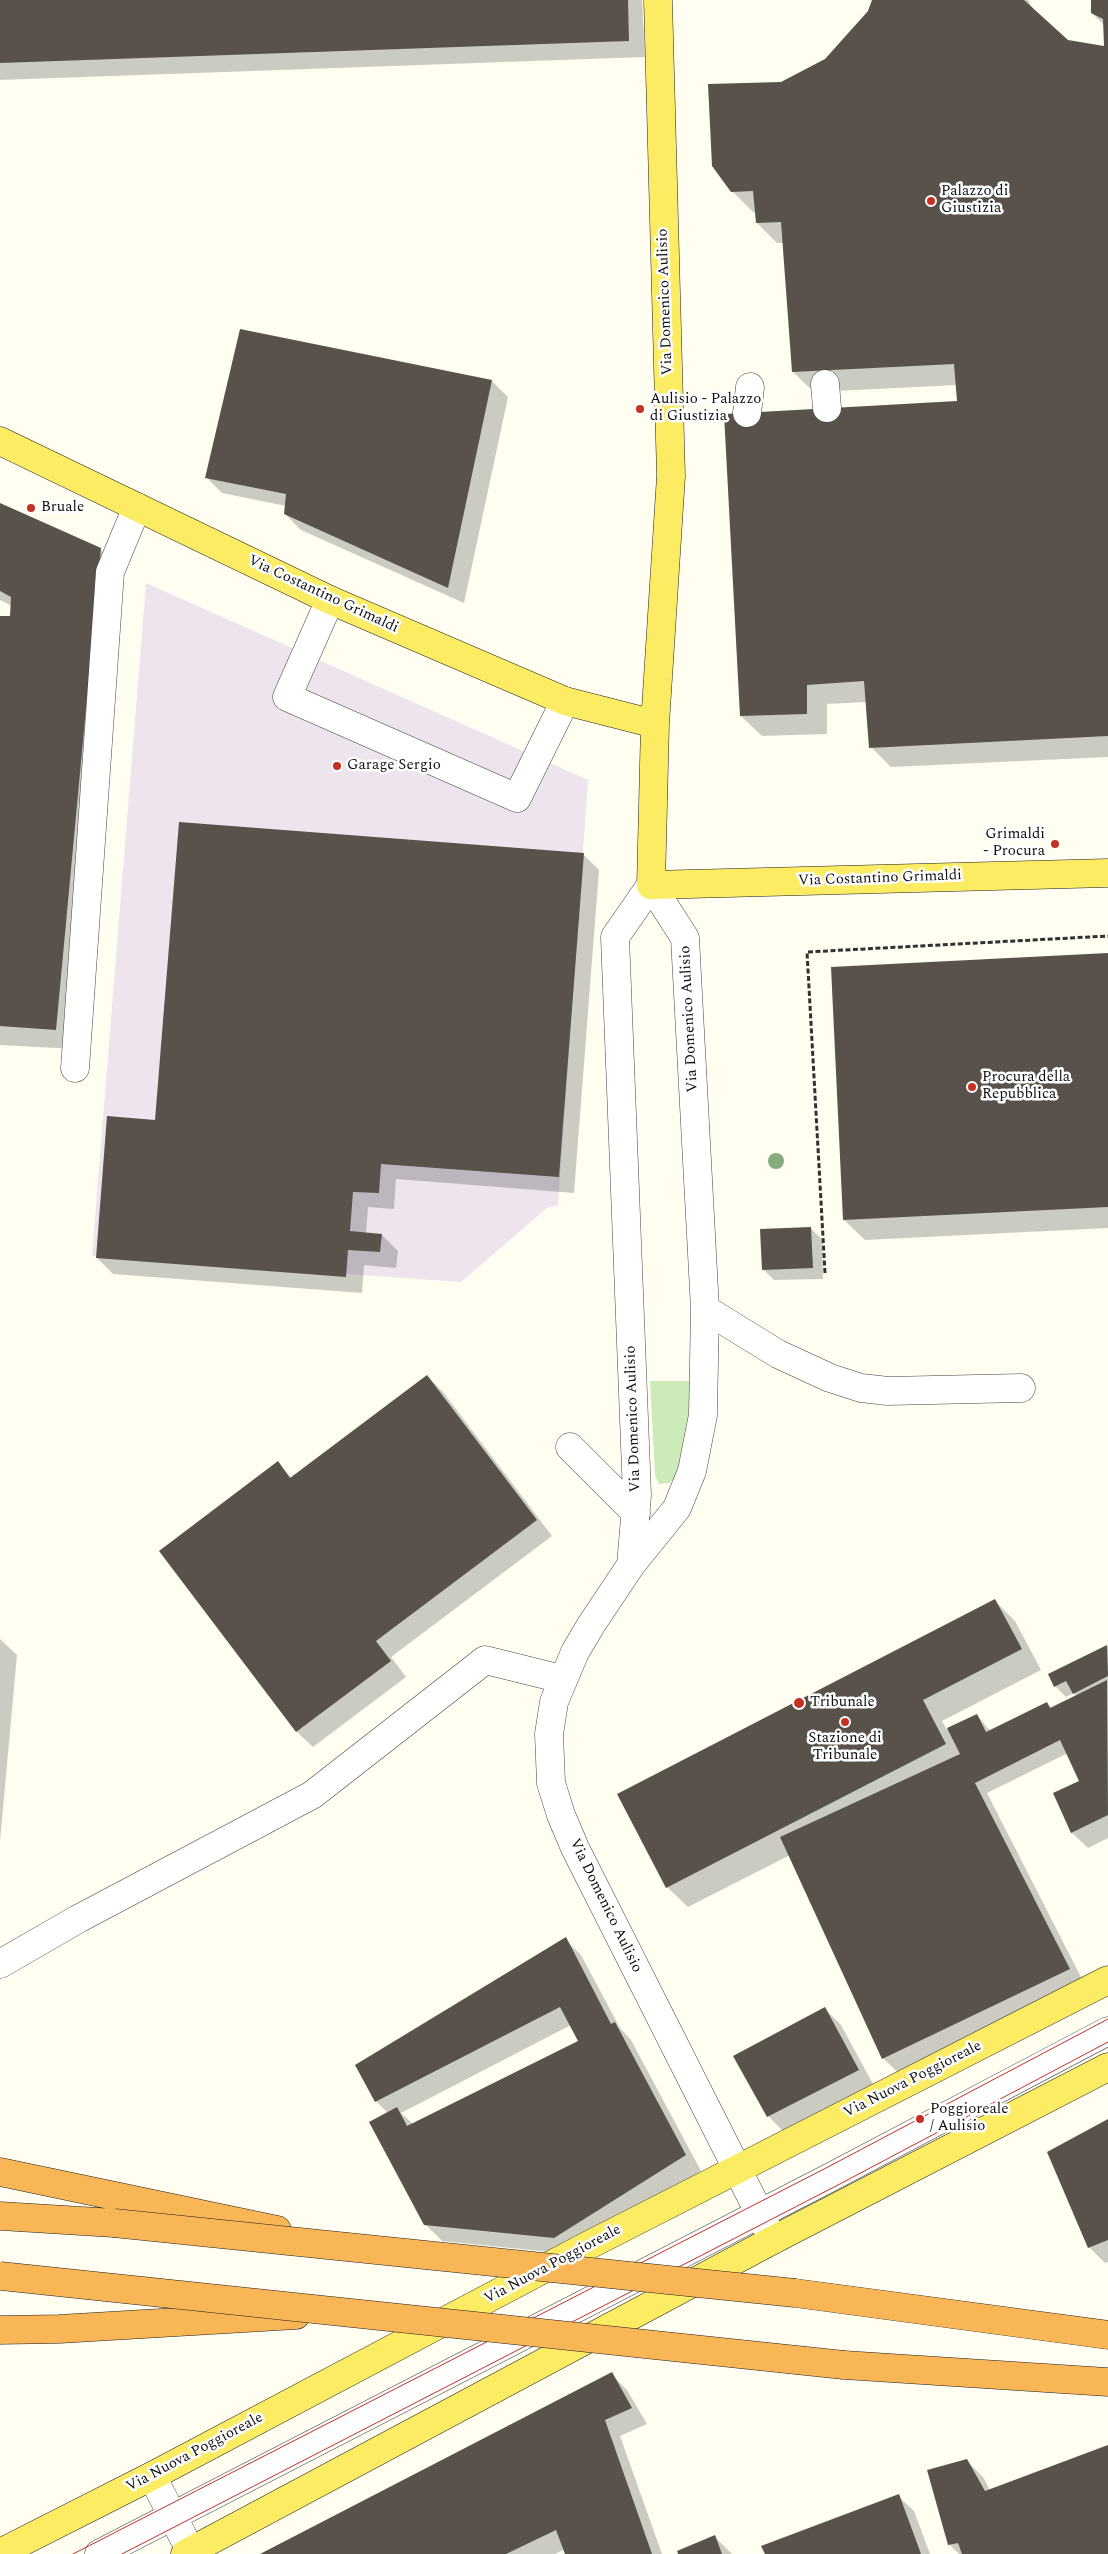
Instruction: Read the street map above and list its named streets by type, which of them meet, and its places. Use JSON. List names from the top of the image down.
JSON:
{
  "streets": {
    "main road": ["Via Domenico Aulisio", "Via Costantino Grimaldi", "Via Nuova Poggioreale"]
  },
  "crossings": [
    ["Via Domenico Aulisio", "Via Costantino Grimaldi"],
    ["Via Domenico Aulisio", "Via Nuova Poggioreale"]
  ],
  "places": [
    "Palazzo di Giustizia",
    "Aulisio - Palazzo di Giustizia",
    "Bruale",
    "Garage Sergio",
    "Grimaldi - Procura",
    "Procura della Repubblica",
    "Tribunale",
    "Stazione di Tribunale",
    "Poggioreale / Aulisio"
  ]
}
